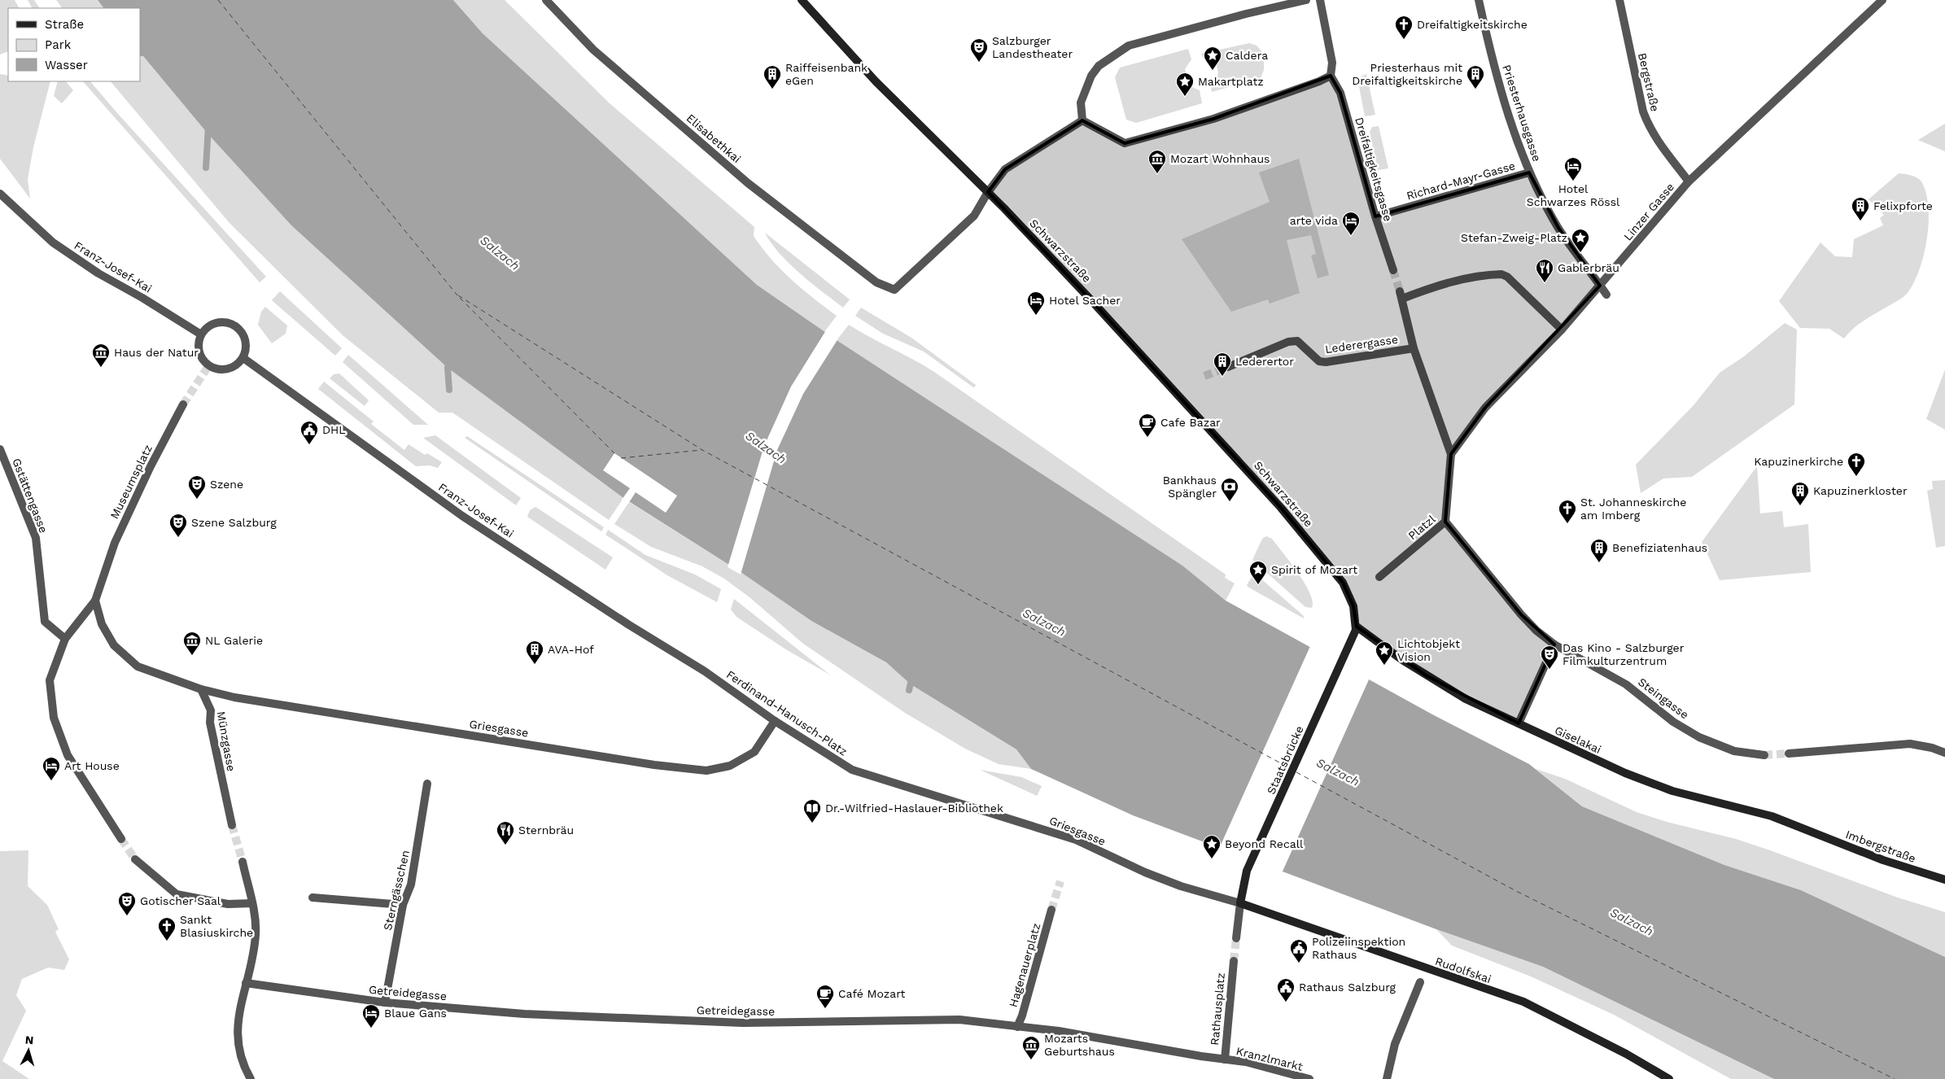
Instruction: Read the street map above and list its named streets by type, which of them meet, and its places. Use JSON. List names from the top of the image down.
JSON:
{
  "streets": {
    "main road": [
      "Schwarzstraße",
      "Giselakai",
      "Staatsbrücke",
      "Imbergstraße",
      "Rudolfskai"
    ],
    "street": [
      "Bergstraße",
      "Priesterhausgasse",
      "Elisabethkai",
      "Dreifaltigkeitsgasse",
      "Richard-Mayr-Gasse",
      "Linzer Gasse",
      "Franz-Josef-Kai",
      "Lederergasse",
      "Museumsplatz",
      "Gstättengasse",
      "Platzl",
      "Steingasse",
      "Ferdinand-Hanusch-Platz",
      "Griesgasse",
      "Münzgasse",
      "Sterngässchen",
      "Hagenauerplatz",
      "Getreidegasse",
      "Rathausplatz",
      "Kranzlmarkt"
    ]
  },
  "crossings": [
    ["Bergstraße", "Linzer Gasse"],
    ["Priesterhausgasse", "Richard-Mayr-Gasse"],
    ["Priesterhausgasse", "Linzer Gasse"],
    ["Elisabethkai", "Schwarzstraße"],
    ["Dreifaltigkeitsgasse", "Richard-Mayr-Gasse"],
    ["Linzer Gasse", "Platzl"],
    ["Schwarzstraße", "Giselakai"],
    ["Schwarzstraße", "Staatsbrücke"],
    ["Franz-Josef-Kai", "Ferdinand-Hanusch-Platz"],
    ["Museumsplatz", "Gstättengasse"],
    ["Platzl", "Steingasse"],
    ["Ferdinand-Hanusch-Platz", "Griesgasse"],
    ["Griesgasse", "Münzgasse"],
    ["Griesgasse", "Staatsbrücke"],
    ["Griesgasse", "Rudolfskai"],
    ["Giselakai", "Staatsbrücke"],
    ["Giselakai", "Imbergstraße"],
    ["Staatsbrücke", "Rudolfskai"],
    ["Sterngässchen", "Getreidegasse"],
    ["Hagenauerplatz", "Getreidegasse"],
    ["Getreidegasse", "Rathausplatz"],
    ["Getreidegasse", "Kranzlmarkt"],
    ["Rathausplatz", "Kranzlmarkt"]
  ],
  "water": ["Salzach"],
  "places": {
    "church": [
      "Dreifaltigkeitskirche",
      "Kapuzinerkirche",
      "St. Johanneskirche am Imberg",
      "Sankt Blasiuskirche"
    ],
    "theatre": [
      "Salzburger Landestheater",
      "Szene",
      "Szene Salzburg",
      "Das Kino - Salzburger Filmkulturzentrum",
      "Gotischer Saal"
    ],
    "place": [
      "Caldera",
      "Makartplatz",
      "Stefan-Zweig-Platz",
      "Spirit of Mozart",
      "Lichtobjekt Vision",
      "Beyond Recall"
    ],
    "building": [
      "Raiffeisenbank eGen",
      "Priesterhaus mit Dreifaltigkeitskirche",
      "Felixpforte",
      "Lederertor",
      "Kapuzinerkloster",
      "Benefiziatenhaus",
      "AVA-Hof"
    ],
    "museum": [
      "Mozart Wohnhaus",
      "Haus der Natur",
      "NL Galerie",
      "Mozarts Geburtshaus"
    ],
    "hotel": [
      "Hotel Schwarzes Rössl",
      "arte vida",
      "Hotel Sacher",
      "Art House",
      "Blaue Gans"
    ],
    "restaurant": ["Gablerbräu", "Sternbräu"],
    "cafe": ["Cafe Bazar", "Café Mozart"],
    "public building": ["DHL", "Polizeiinspektion Rathaus", "Rathaus Salzburg"],
    "bank": ["Bankhaus Spängler"],
    "library": ["Dr.-Wilfried-Haslauer-Bibliothek"]
  },
  "legend": ["Straße", "Park", "Wasser"],
  "north": "top"
}
